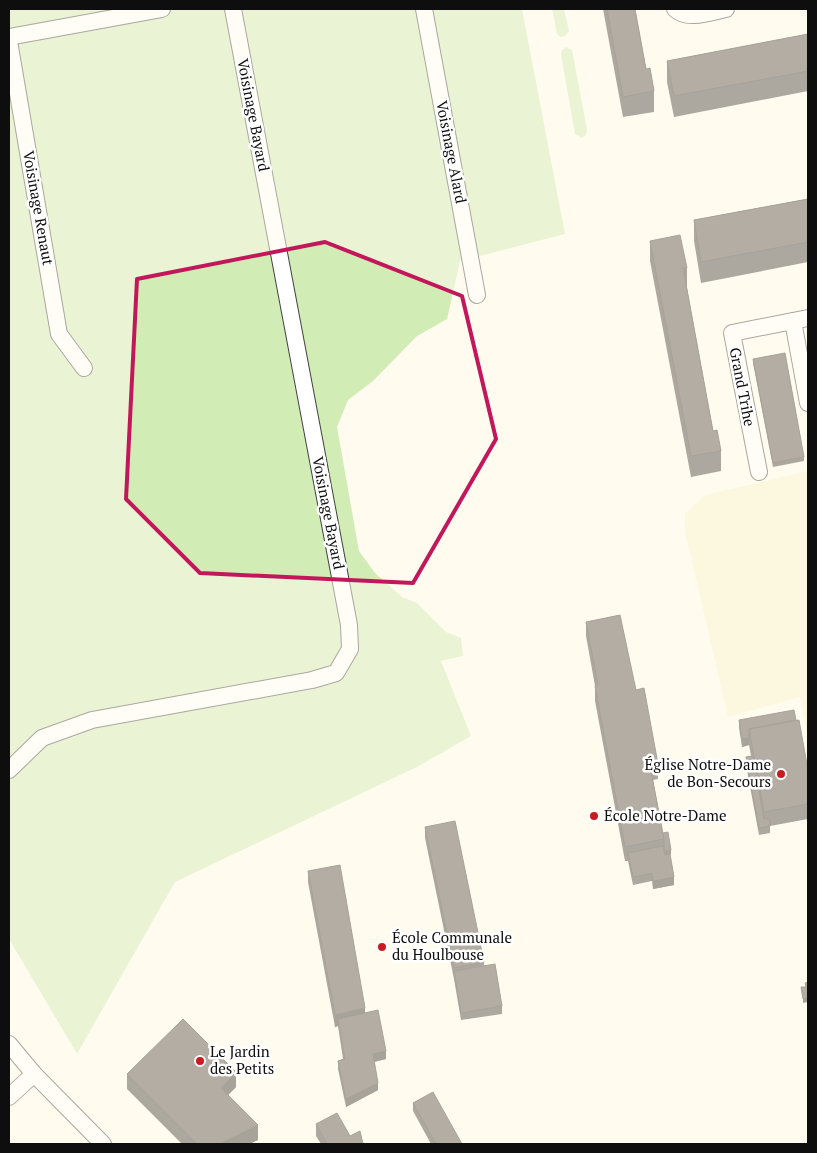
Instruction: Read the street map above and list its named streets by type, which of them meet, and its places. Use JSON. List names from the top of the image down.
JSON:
{
  "streets": {
    "street": [
      "Voisinage Bayard",
      "Voisinage Alard",
      "Voisinage Renaut",
      "Grand Trihe"
    ]
  },
  "places": [
    "Église Notre-Dame de Bon-Secours",
    "École Notre-Dame",
    "École Communale du Houlbouse",
    "Le Jardin des Petits"
  ]
}
